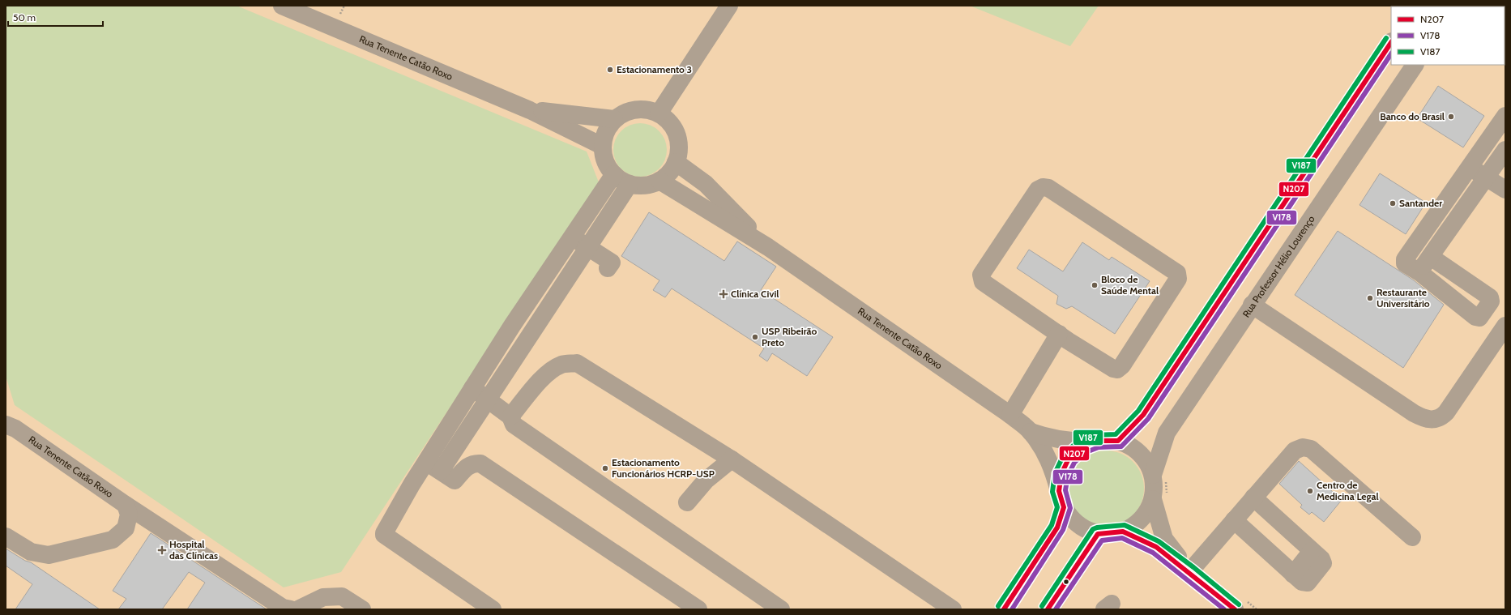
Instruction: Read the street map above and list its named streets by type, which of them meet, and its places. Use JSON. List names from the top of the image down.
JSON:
{
  "streets": {
    "street": ["Rua Tenente Catão Roxo", "Rua Professor Hélio Lourenço"]
  },
  "places": {
    "other": [
      "Estacionamento 3",
      "Banco do Brasil",
      "Santander",
      "Bloco de Saúde Mental",
      "Restaurante Universitário",
      "USP Ribeirão Preto",
      "Estacionamento Funcionários HCRP-USP",
      "Centro de Medicina Legal"
    ],
    "health": ["Clínica Civil", "Hospital das Clínicas"]
  },
  "lines": ["transit line V187", "transit line N207", "transit line V178"],
  "legend": ["N207", "V178", "V187"],
  "scale_bar": "50 m"
}
